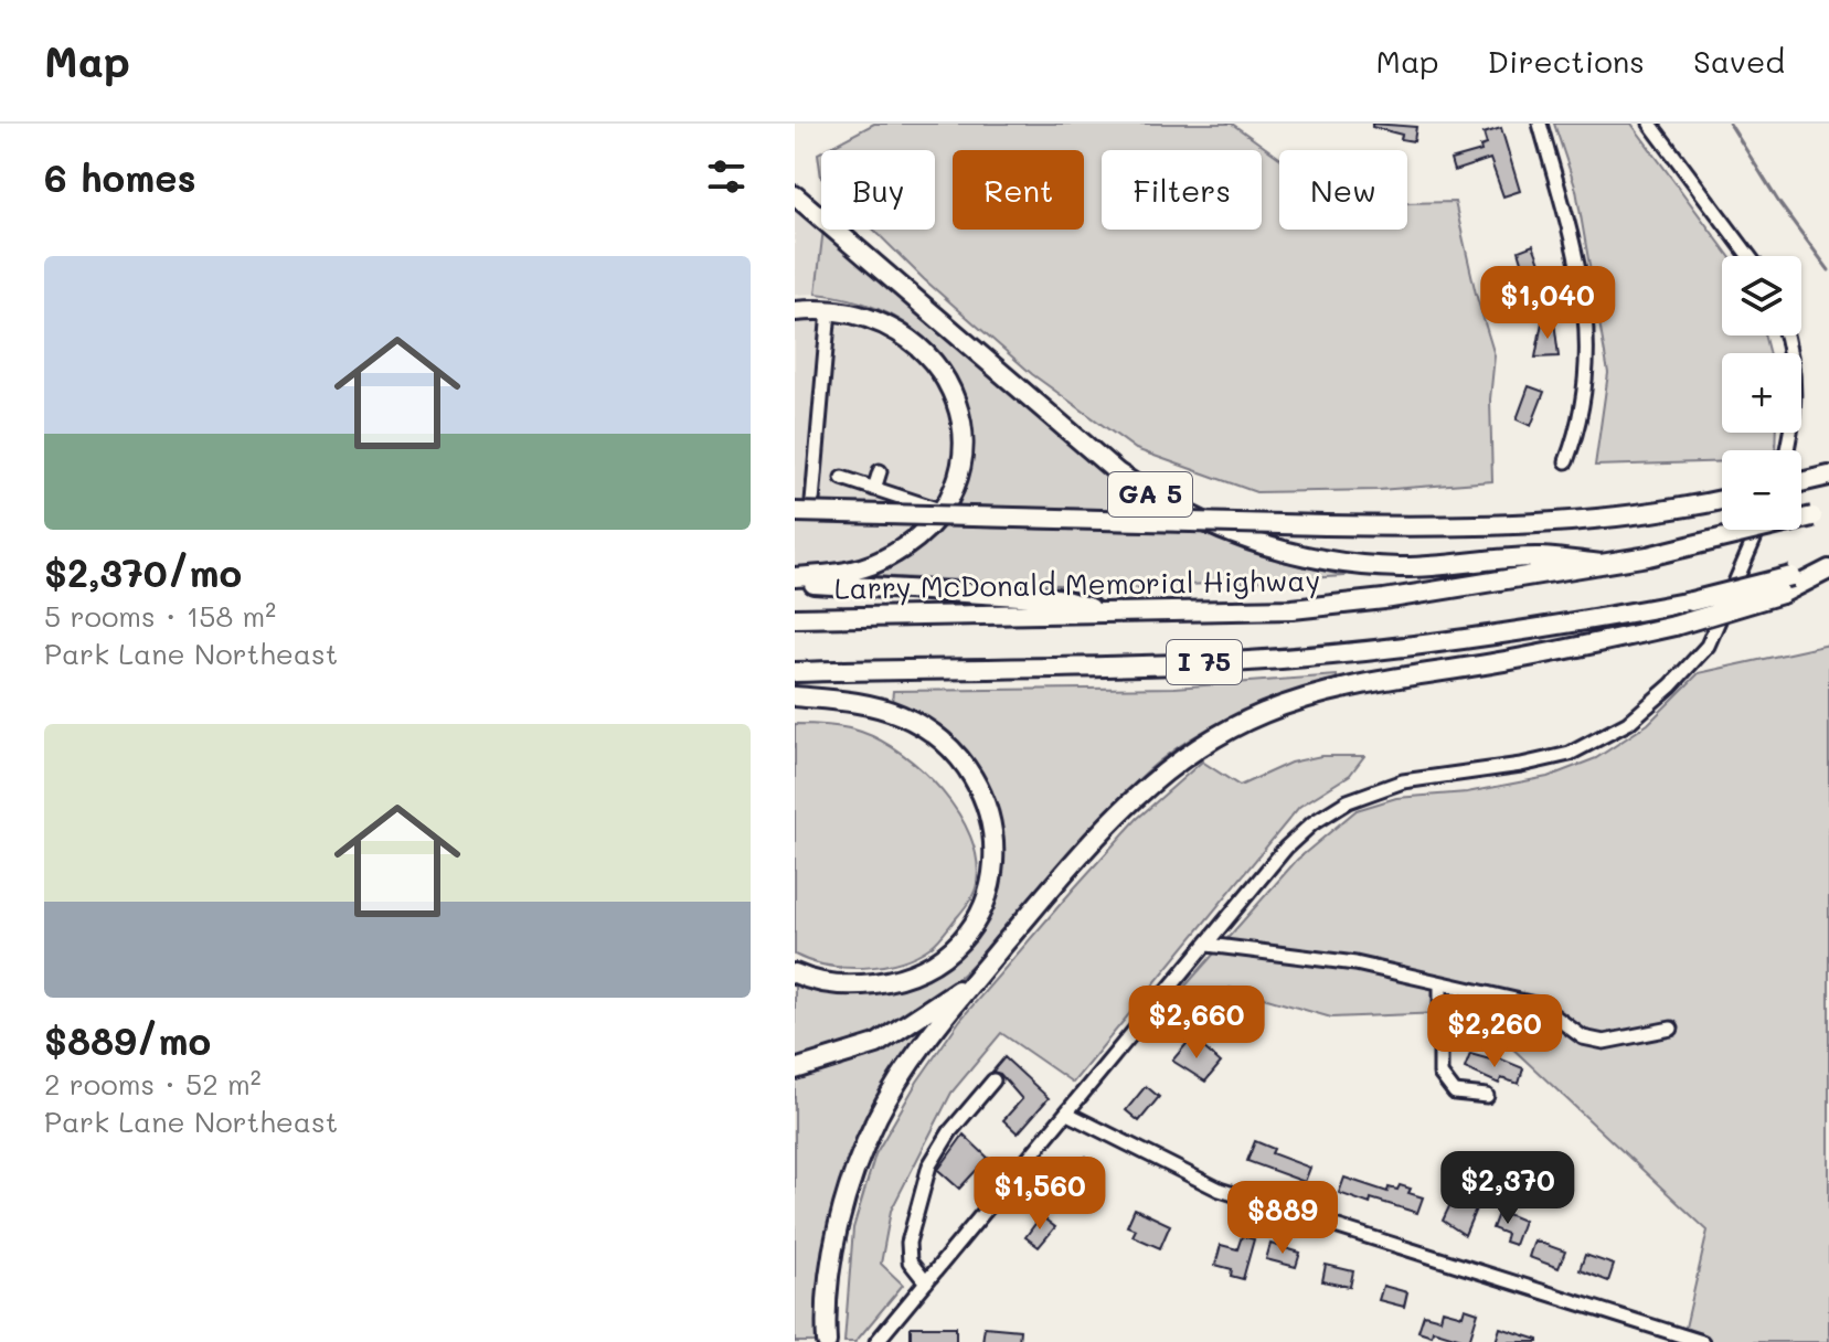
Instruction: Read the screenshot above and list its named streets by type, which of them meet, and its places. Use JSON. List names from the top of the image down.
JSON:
{
  "streets": {
    "highway": ["GA 5", "Larry McDonald Memorial Highway", "I 75"]
  },
  "crossings": [
    ["GA 5", "Larry McDonald Memorial Highway"]
  ],
  "page": {
    "header": "Map",
    "nav": ["Map", "Directions", "Saved"],
    "heading": "6 homes",
    "chip": [
      "Buy",
      "Rent",
      "Filters",
      "New"
    ],
    "list": [
      {
        "name": "$2,370/mo",
        "note": "5 rooms · 158 m² · Park Lane Northeast"
      },
      {
        "name": "$889/mo",
        "note": "2 rooms · 52 m² · Park Lane Northeast"
      }
    ],
    "map_buttons": ["+", "−"],
    "price": [
      "$1,040",
      "$2,660",
      "$2,260",
      "$2,370",
      "$1,560",
      "$889"
    ]
  }
}
